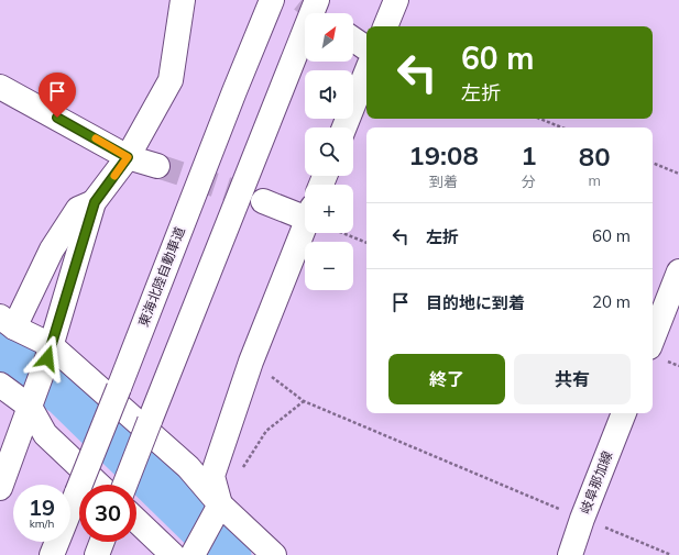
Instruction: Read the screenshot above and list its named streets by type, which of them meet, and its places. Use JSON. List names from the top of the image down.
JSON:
{
  "streets": {
    "main road": ["東海北陸自動車道", "岐阜那加線"]
  },
  "north": "top right",
  "page": {
    "map_buttons": ["+", "−"],
    "turn": ["60 m", "左折"],
    "eta": [
      "19:08",
      "到着",
      "1",
      "分",
      "80",
      "m"
    ],
    "list": [
      {
        "name": "左折",
        "value": "60 m"
      },
      {
        "name": "目的地に到着",
        "value": "20 m"
      }
    ],
    "buttons": ["終了", "共有"],
    "speed": "19 km/h",
    "limit": "30"
  }
}
